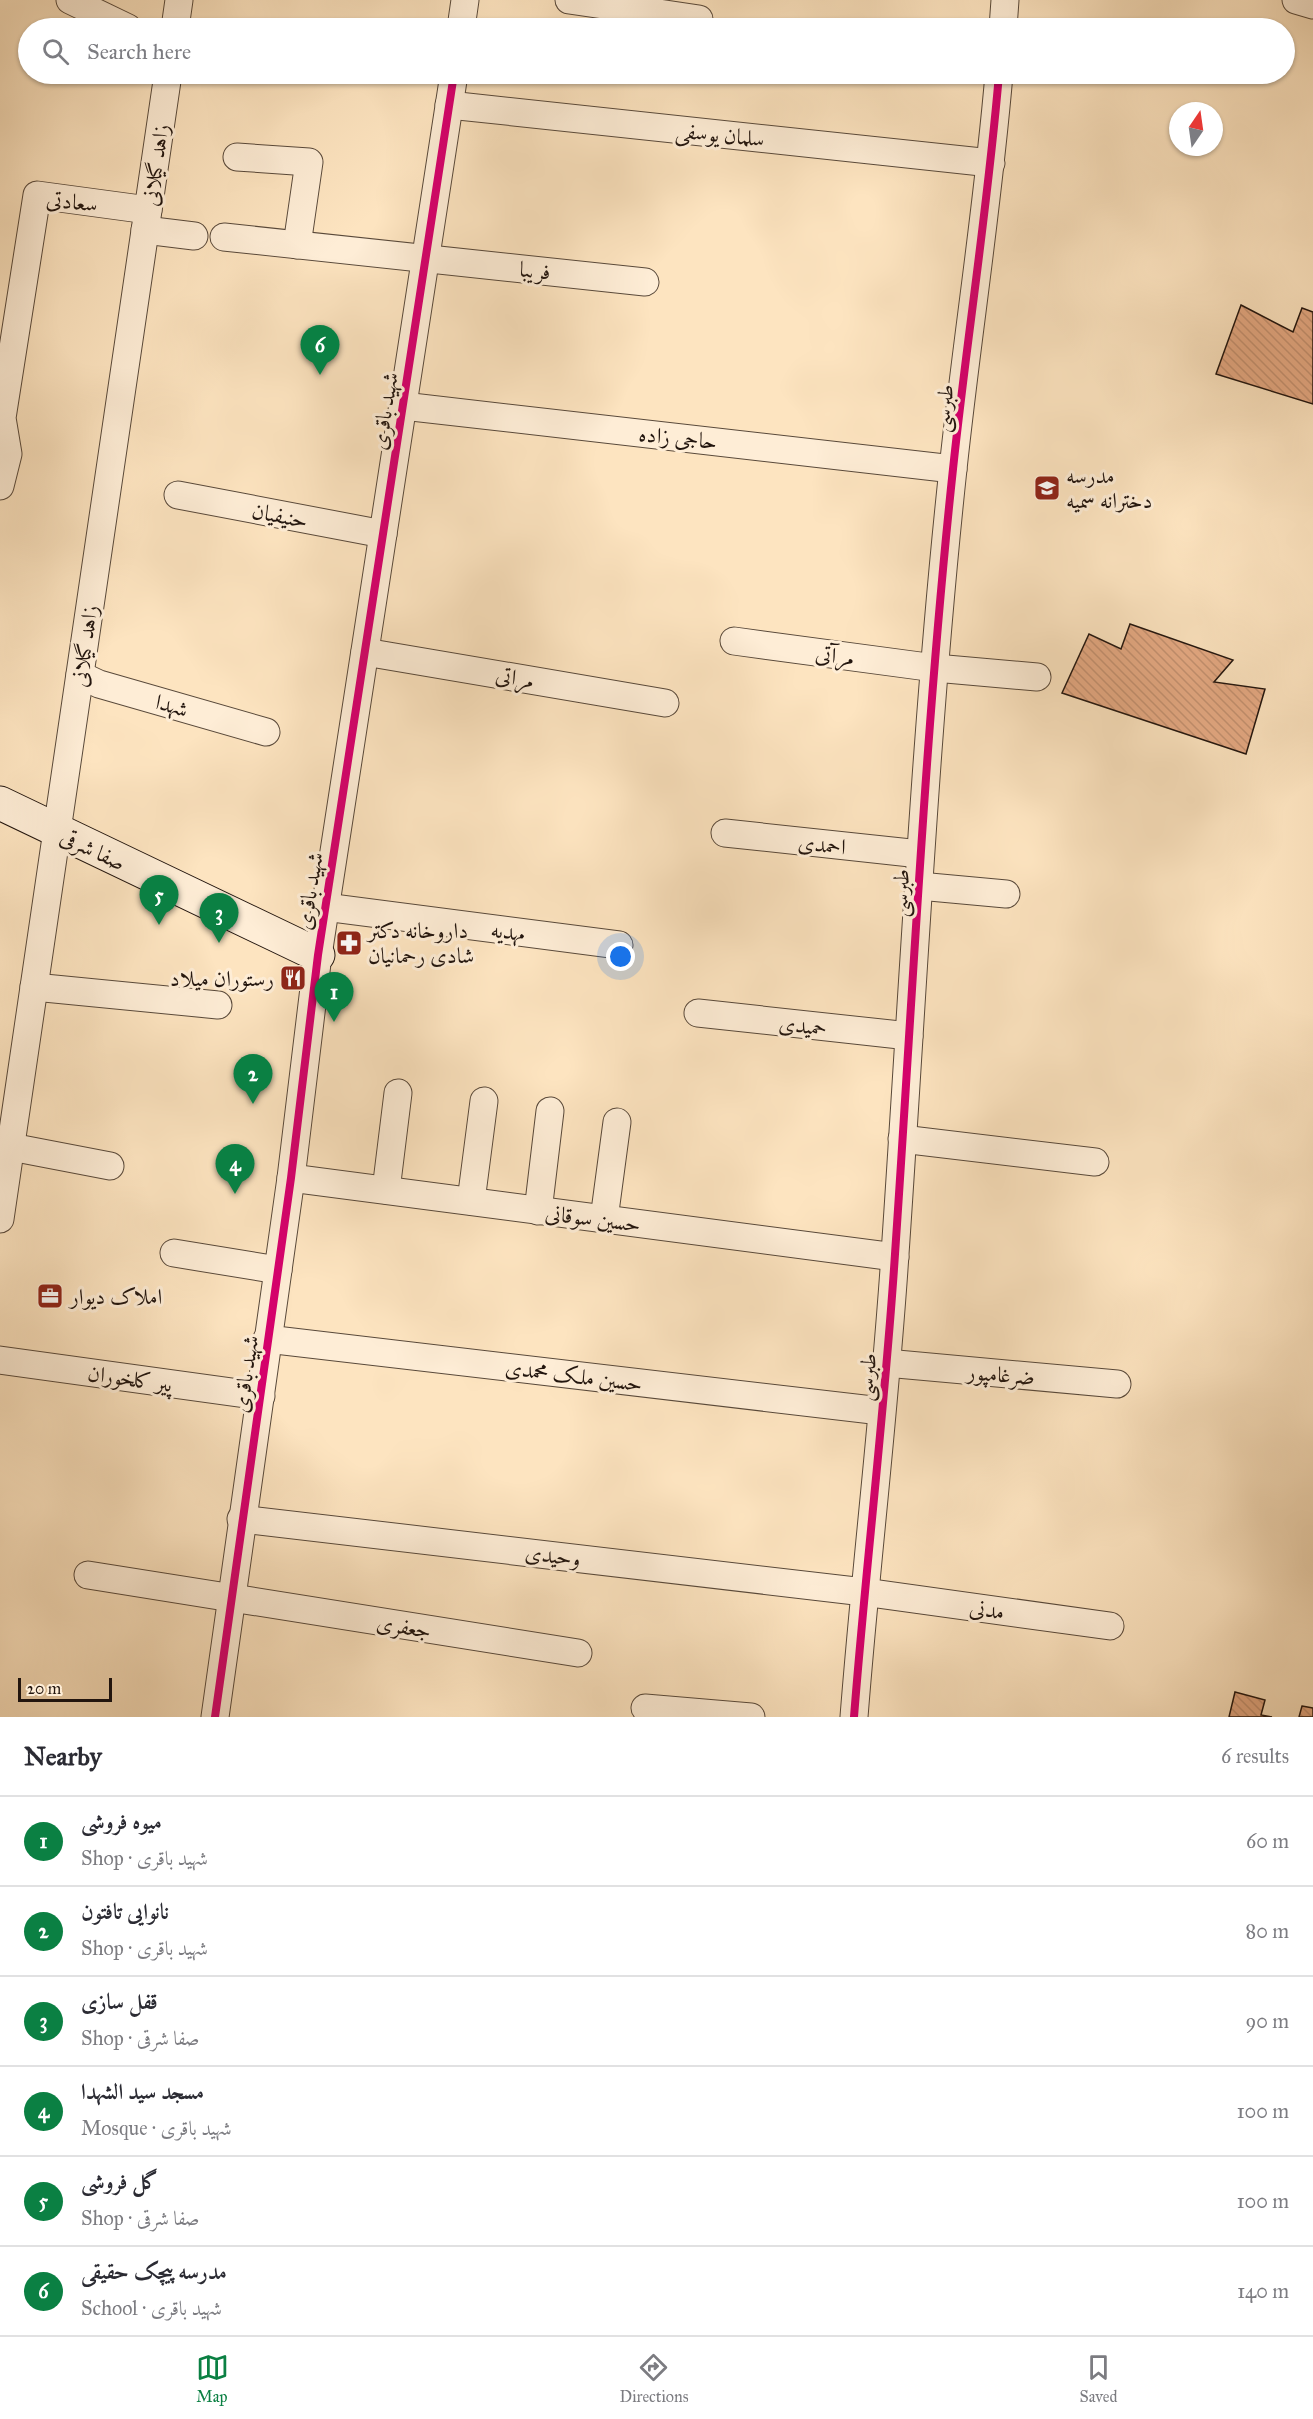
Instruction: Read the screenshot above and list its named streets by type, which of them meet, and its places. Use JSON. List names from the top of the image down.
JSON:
{
  "streets": {
    "main road": ["صفا شرقی"],
    "street": [
      "سلمان یوسفی",
      "زاهد گیلانی",
      "سعادتی",
      "فریبا",
      "طبرسی",
      "شهید باقری",
      "حاجی زاده",
      "حنیفیان",
      "مرآتی",
      "مراتی",
      "شهدا",
      "احمدی",
      "مهدیه",
      "حمیدی",
      "حسین سوقانی",
      "ضرغامپور",
      "حسین ملک محمدی",
      "پیر کلخوران",
      "وحیدی",
      "مدنی",
      "جعفری"
    ]
  },
  "crossings": [
    ["سلمان یوسفی", "طبرسی"],
    ["سلمان یوسفی", "شهید باقری"],
    ["زاهد گیلانی", "سعادتی"],
    ["زاهد گیلانی", "شهدا"],
    ["زاهد گیلانی", "صفا شرقی"],
    ["فریبا", "شهید باقری"],
    ["طبرسی", "حاجی زاده"],
    ["طبرسی", "مرآتی"],
    ["طبرسی", "احمدی"],
    ["طبرسی", "حمیدی"],
    ["طبرسی", "حسین سوقانی"],
    ["طبرسی", "ضرغامپور"],
    ["طبرسی", "حسین ملک محمدی"],
    ["طبرسی", "وحیدی"],
    ["طبرسی", "مدنی"],
    ["شهید باقری", "حاجی زاده"],
    ["شهید باقری", "حنیفیان"],
    ["شهید باقری", "مراتی"],
    ["شهید باقری", "صفا شرقی"],
    ["شهید باقری", "مهدیه"],
    ["شهید باقری", "حسین سوقانی"],
    ["شهید باقری", "حسین ملک محمدی"],
    ["شهید باقری", "پیر کلخوران"],
    ["شهید باقری", "وحیدی"],
    ["شهید باقری", "جعفری"],
    ["وحیدی", "مدنی"]
  ],
  "places": {
    "school or university": ["مدرسه دخترانه سمیه"],
    "pharmacy": ["داروخانه دکتر شادی رحمانیان"],
    "restaurant": ["رستوران میلاد"],
    "office": ["املاک دیوار"]
  },
  "scale_bar": "20 m",
  "north": "top",
  "page": {
    "search": "Search here",
    "pins": [
      "6",
      "5",
      "3",
      "1",
      "2",
      "4"
    ],
    "scale": "20 m",
    "heading": ["Nearby", "6 results"],
    "list": [
      {
        "mark": "1",
        "name": "میوه فروشی",
        "note": "Shop · شهید باقری",
        "value": "60 m"
      },
      {
        "mark": "2",
        "name": "نانوایی تافتون",
        "note": "Shop · شهید باقری",
        "value": "80 m"
      },
      {
        "mark": "3",
        "name": "قفل سازی",
        "note": "Shop · صفا شرقی",
        "value": "90 m"
      },
      {
        "mark": "4",
        "name": "مسجد سید الشهدا",
        "note": "Mosque · شهید باقری",
        "value": "100 m"
      },
      {
        "mark": "5",
        "name": "گل فروشی",
        "note": "Shop · صفا شرقی",
        "value": "100 m"
      },
      {
        "mark": "6",
        "name": "مدرسه پیچک حقیقی",
        "note": "School · شهید باقری",
        "value": "140 m"
      }
    ],
    "nav": ["Map", "Directions", "Saved"]
  }
}
